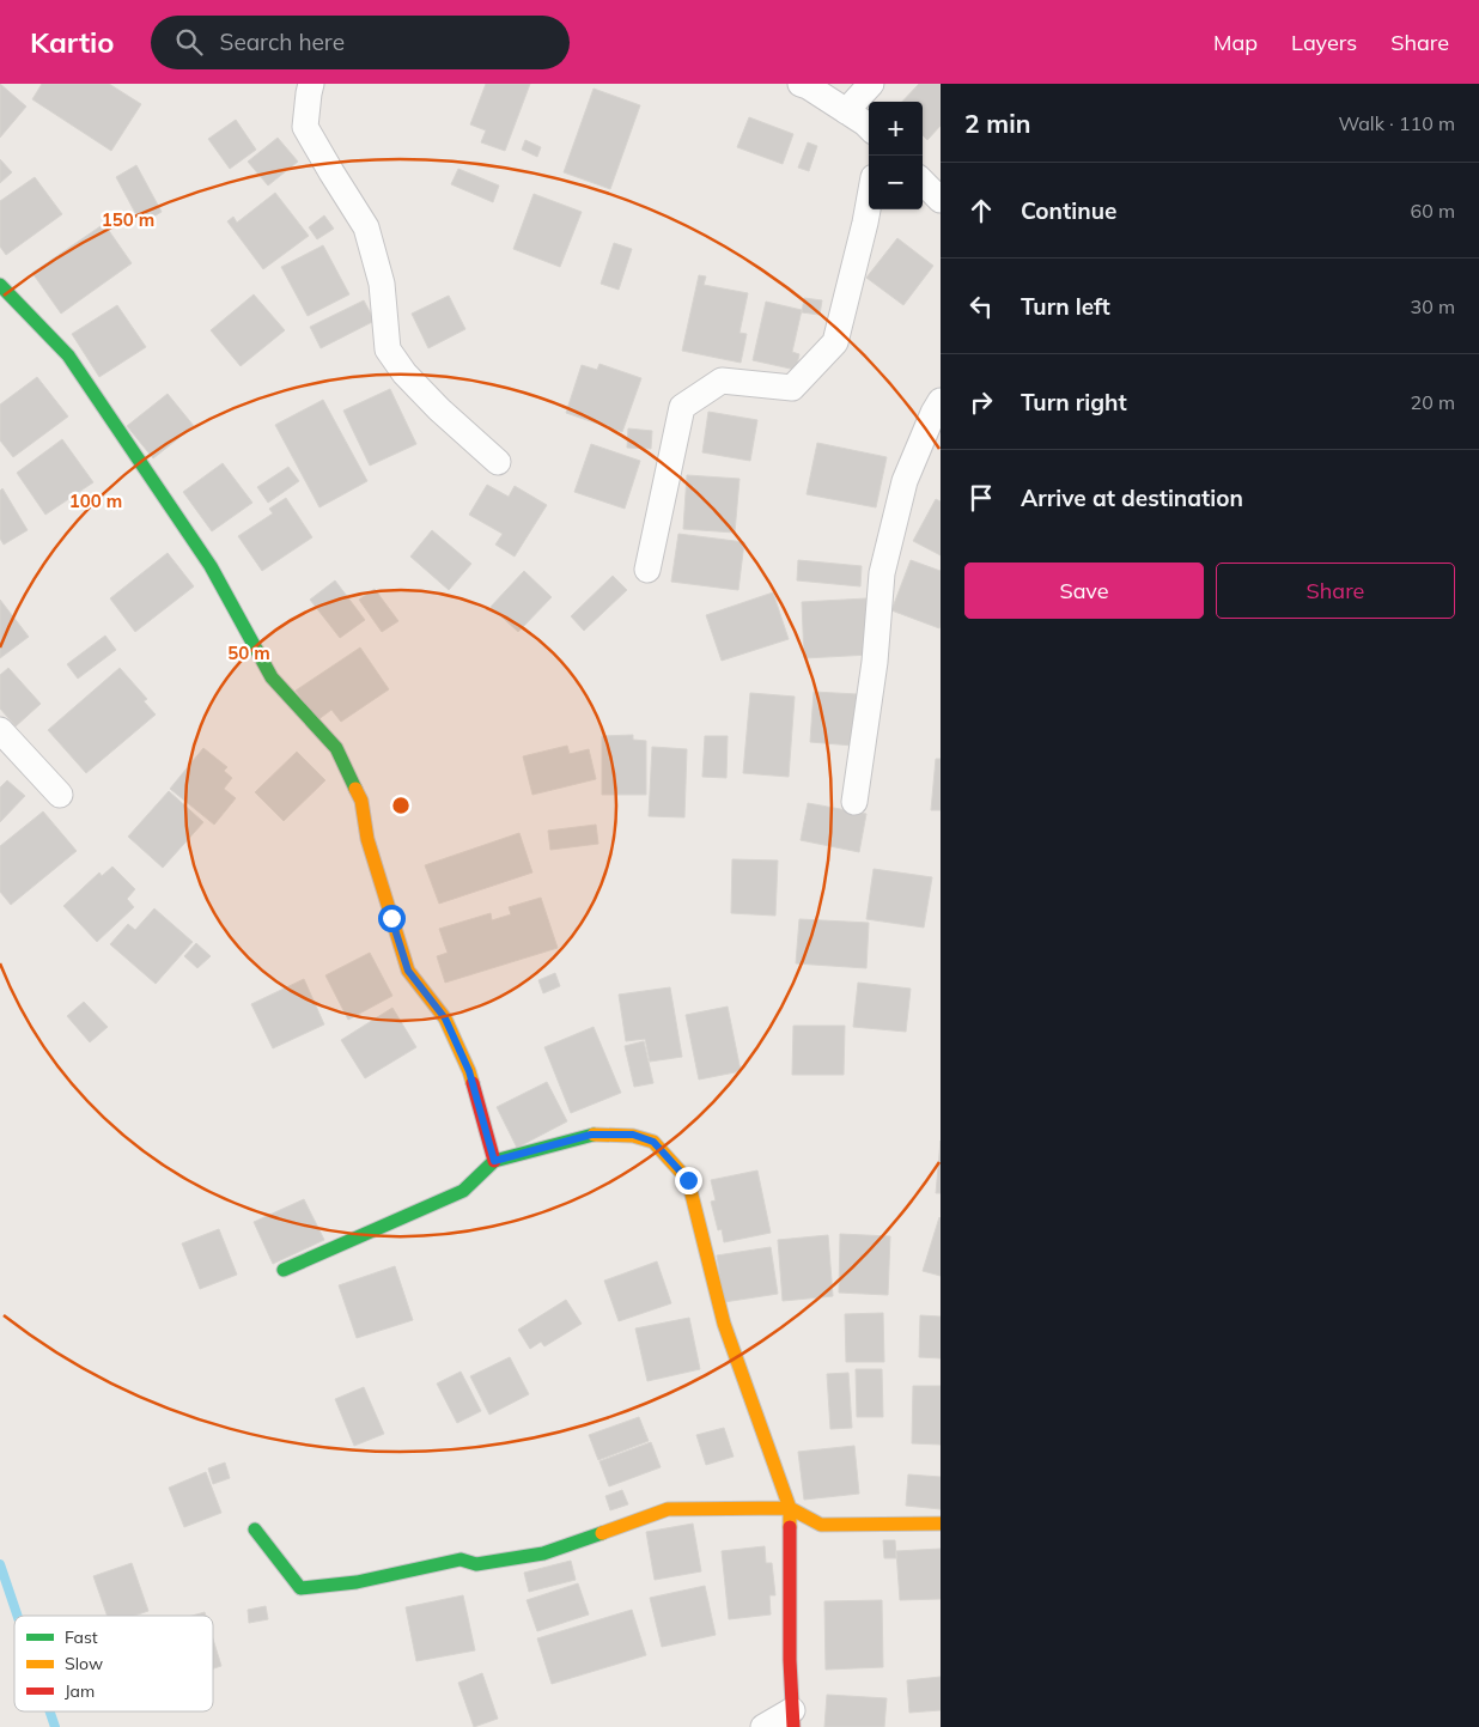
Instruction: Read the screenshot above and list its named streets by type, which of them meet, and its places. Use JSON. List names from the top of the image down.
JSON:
{
  "legend": ["Fast", "Slow", "Jam"],
  "page": {
    "header": "Kartio",
    "search": "Search here",
    "nav": ["Map", "Layers", "Share"],
    "heading": ["2 min", "Walk · 110 m"],
    "map_buttons": ["+", "−"],
    "list": [
      ["Continue", "60 m"],
      ["Turn left", "30 m"],
      ["Turn right", "20 m"],
      "Arrive at destination"
    ],
    "buttons": ["Save", "Share"]
  },
  "rings": ["150 m", "100 m", "50 m"]
}
